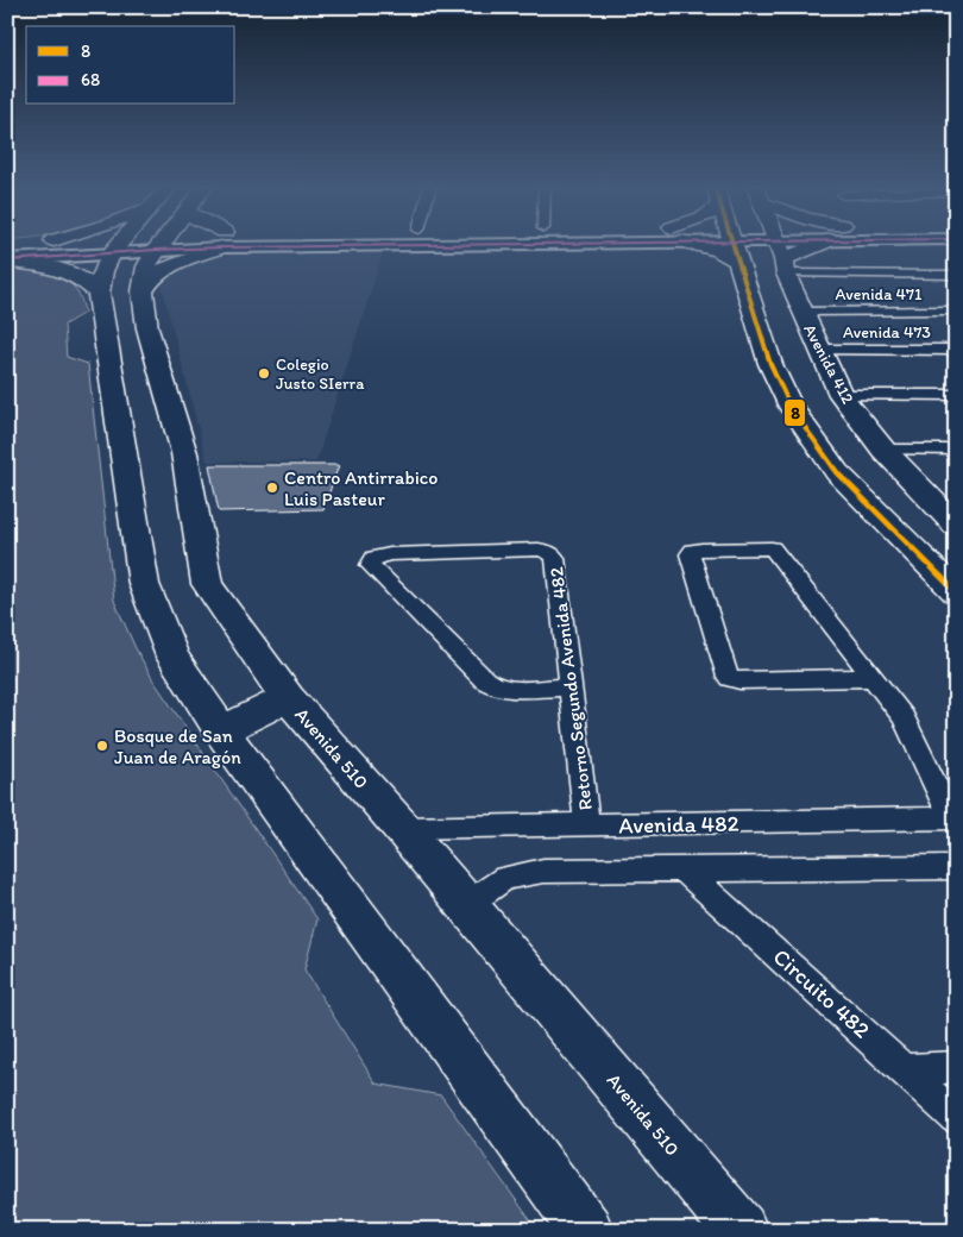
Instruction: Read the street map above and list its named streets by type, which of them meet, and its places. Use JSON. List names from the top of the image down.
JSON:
{
  "streets": {
    "main road": ["Avenida 412", "Avenida 510"],
    "street": [
      "Avenida 471",
      "Avenida 473",
      "Retorno Segundo Avenida 482",
      "Avenida 482",
      "Circuito 482"
    ]
  },
  "crossings": [
    ["Avenida 471", "Avenida 412"],
    ["Avenida 473", "Avenida 412"],
    ["Retorno Segundo Avenida 482", "Avenida 482"],
    ["Avenida 510", "Avenida 482"]
  ],
  "places": ["Colegio Justo SIerra", "Centro Antirrabico Luis Pasteur", "Bosque de San Juan de Aragón"],
  "lines": ["transit line 8", "transit line 68"],
  "legend": ["8", "68"]
}
